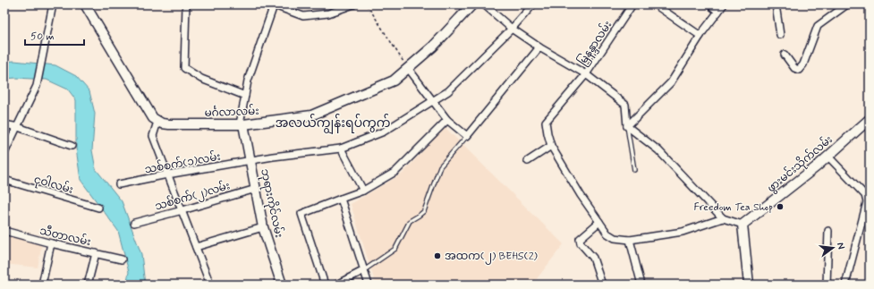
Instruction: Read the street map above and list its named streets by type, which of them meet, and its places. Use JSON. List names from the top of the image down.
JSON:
{
  "streets": {
    "street": [
      "မြနန္ဒာလမ်း",
      "မင်္ဂလာလမ်း",
      "သစ်စက်(၁)လမ်း",
      "ဖွားမင်းသိုက်လမ်း",
      "ငုဝါလမ်း",
      "သစ်စက်(၂)လမ်း",
      "ဘုရားကိုင်လမ်း",
      "သီတာလမ်း"
    ]
  },
  "crossings": [
    ["မင်္ဂလာလမ်း", "ဘုရားကိုင်လမ်း"],
    ["သစ်စက်(၁)လမ်း", "ဘုရားကိုင်လမ်း"],
    ["သစ်စက်(၂)လမ်း", "ဘုရားကိုင်လမ်း"]
  ],
  "districts": ["အလယ်ကျွန်းရပ်ကွက်"],
  "places": ["Freedom Tea Shop", "အထက(၂) BEHS(2)"],
  "scale_bar": "50 m",
  "north": "right"
}
